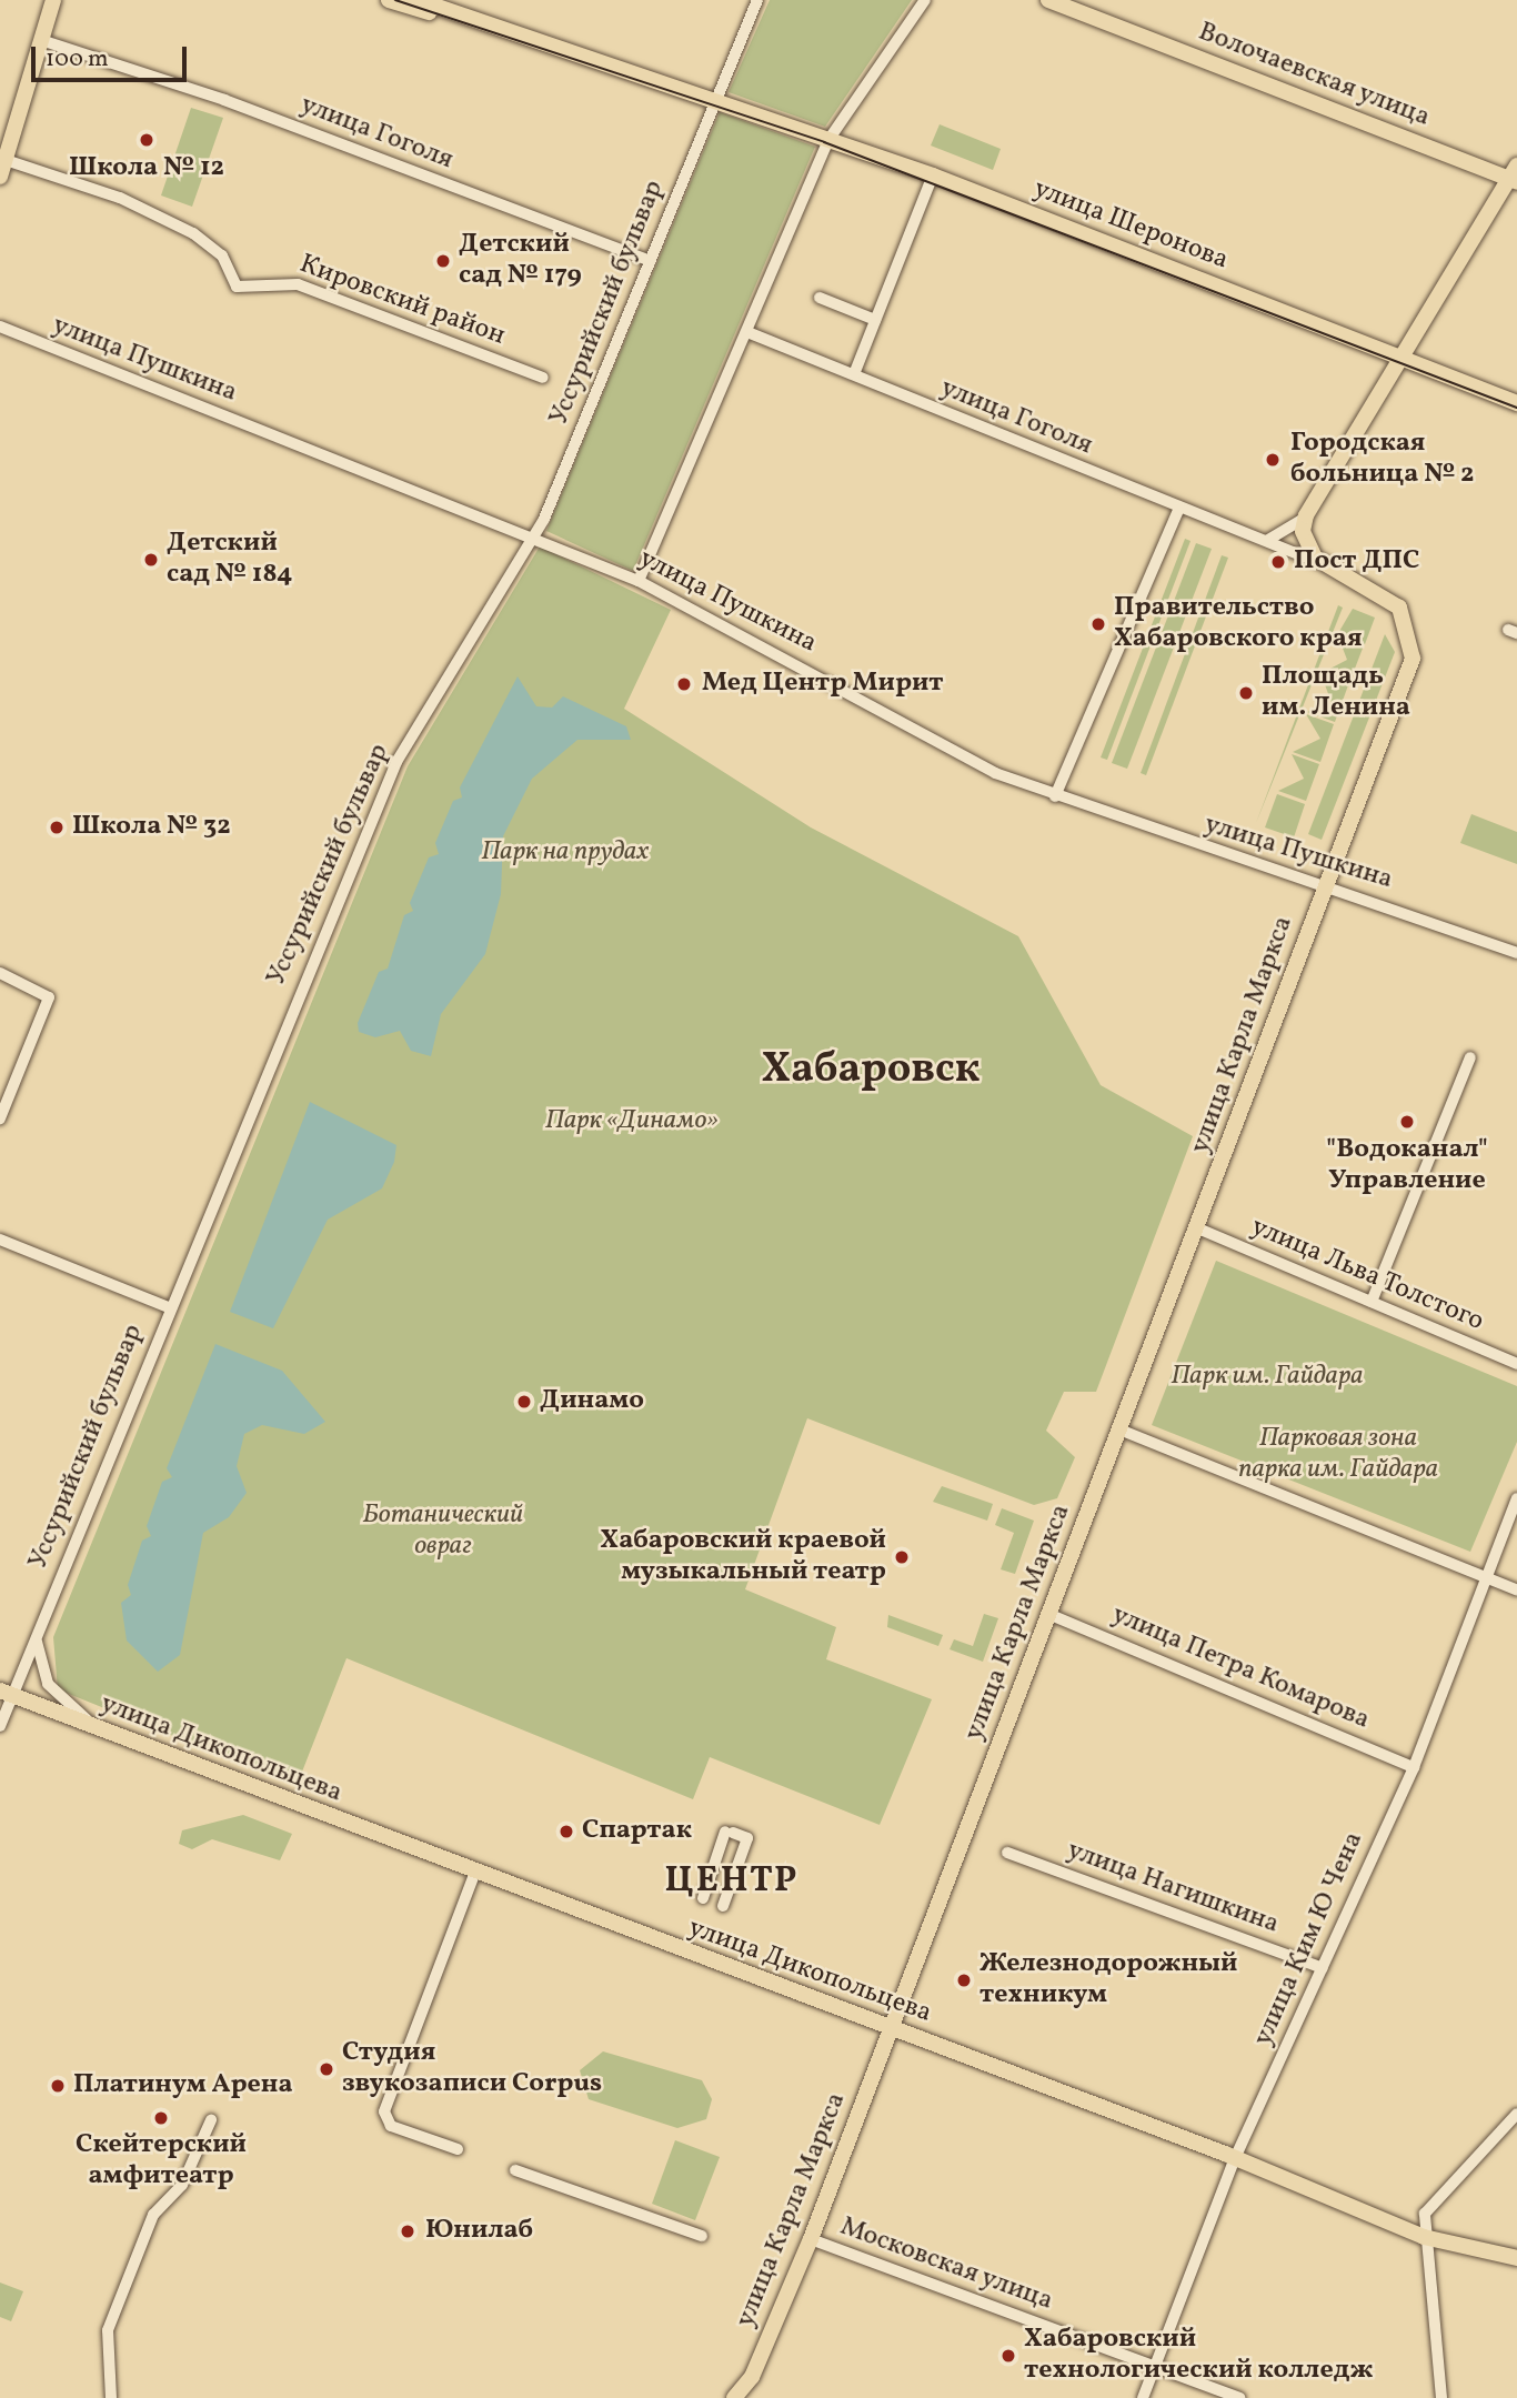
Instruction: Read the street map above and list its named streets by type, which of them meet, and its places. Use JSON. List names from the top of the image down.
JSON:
{
  "streets": {
    "main road": [
      "Волочаевская улица",
      "улица Шеронова",
      "улица Карла Маркса",
      "улица Дикопольцева"
    ],
    "street": [
      "улица Гоголя",
      "Кировский район",
      "Уссурийский бульвар",
      "улица Пушкина",
      "улица Льва Толстого",
      "улица Петра Комарова",
      "улица Нагишкина",
      "улица Ким Ю Чена",
      "Московская улица"
    ]
  },
  "crossings": [
    ["улица Гоголя", "Уссурийский бульвар"],
    ["улица Гоголя", "улица Карла Маркса"],
    ["улица Шеронова", "Уссурийский бульвар"],
    ["Уссурийский бульвар", "улица Пушкина"],
    ["Уссурийский бульвар", "улица Дикопольцева"],
    ["улица Пушкина", "улица Карла Маркса"],
    ["улица Карла Маркса", "улица Льва Толстого"],
    ["улица Карла Маркса", "улица Петра Комарова"],
    ["улица Карла Маркса", "улица Дикопольцева"],
    ["улица Карла Маркса", "Московская улица"],
    ["улица Петра Комарова", "улица Ким Ю Чена"],
    ["улица Дикопольцева", "улица Ким Ю Чена"],
    ["улица Нагишкина", "улица Ким Ю Чена"],
    ["улица Ким Ю Чена", "Московская улица"]
  ],
  "districts": ["Хабаровск", "ЦЕНТР"],
  "parks": [
    "Парк на прудах",
    "Парк «Динамо»",
    "Парк им. Гайдара",
    "Парковая зона парка им. Гайдара",
    "Ботанический овраг"
  ],
  "places": [
    "Школа № 12",
    "Детский сад № 179",
    "Городская больница № 2",
    "Детский сад № 184",
    "Пост ДПС",
    "Правительство Хабаровского края",
    "Мед Центр Мирит",
    "Площадь им. Ленина",
    "Школа № 32",
    "\"Водоканал\" Управление",
    "Динамо",
    "Хабаровский краевой музыкальный театр",
    "Спартак",
    "Железнодорожный техникум",
    "Студия звукозаписи Corpus",
    "Платинум Арена",
    "Скейтерский амфитеатр",
    "Юнилаб",
    "Хабаровский технологический колледж"
  ],
  "scale_bar": "100 m"
}
